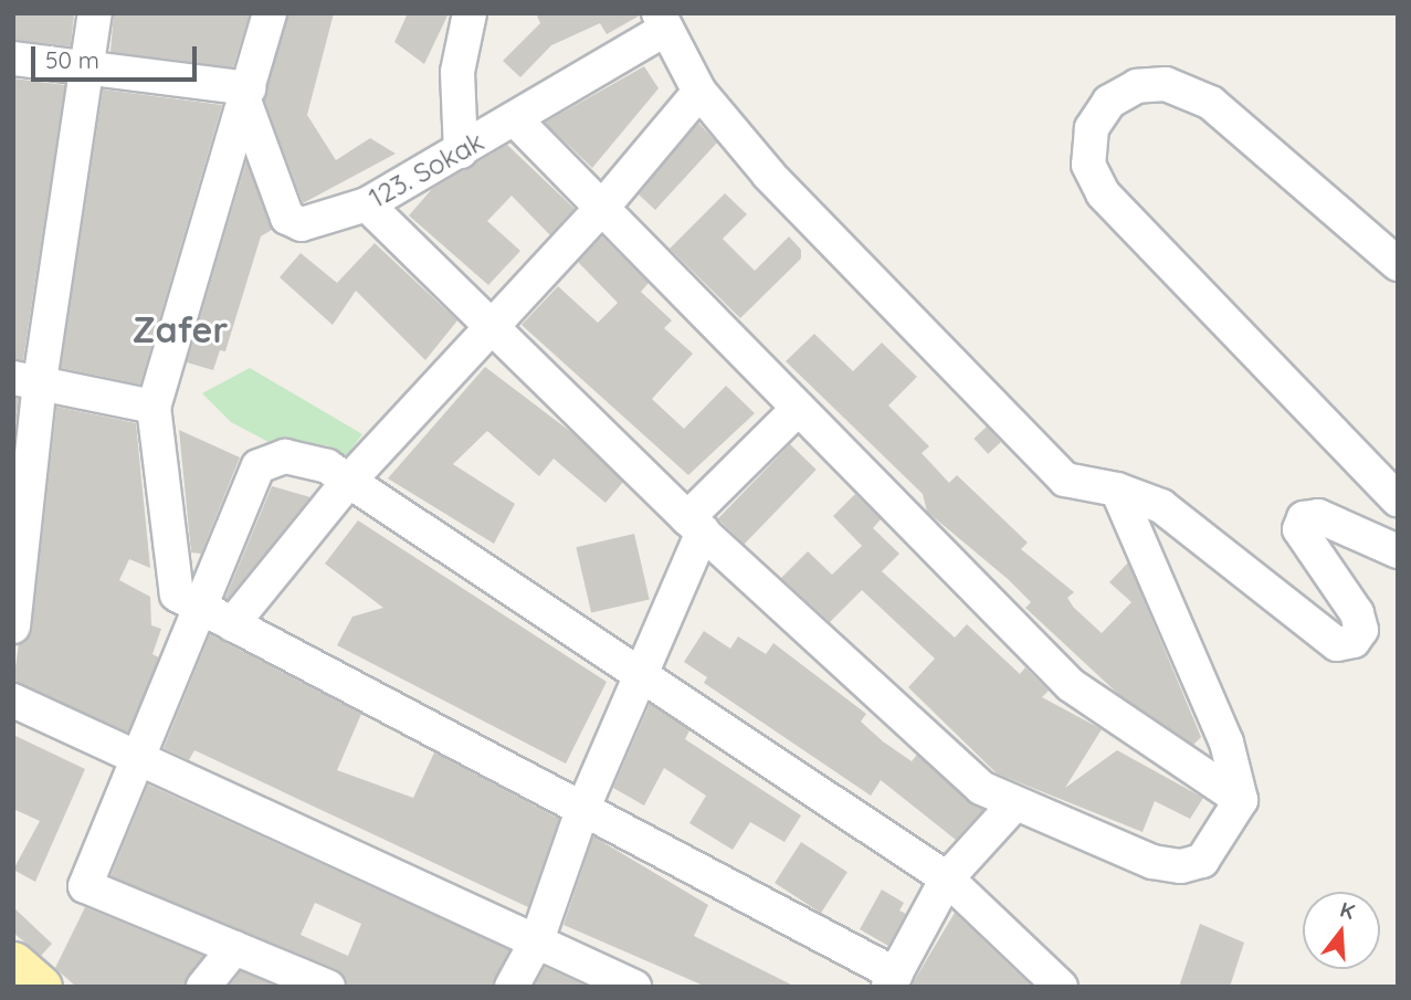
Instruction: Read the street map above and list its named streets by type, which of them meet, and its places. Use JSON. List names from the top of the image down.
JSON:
{
  "streets": {
    "street": ["123. Sokak"]
  },
  "districts": ["Zafer"],
  "scale_bar": "50 m",
  "north": "top"
}
